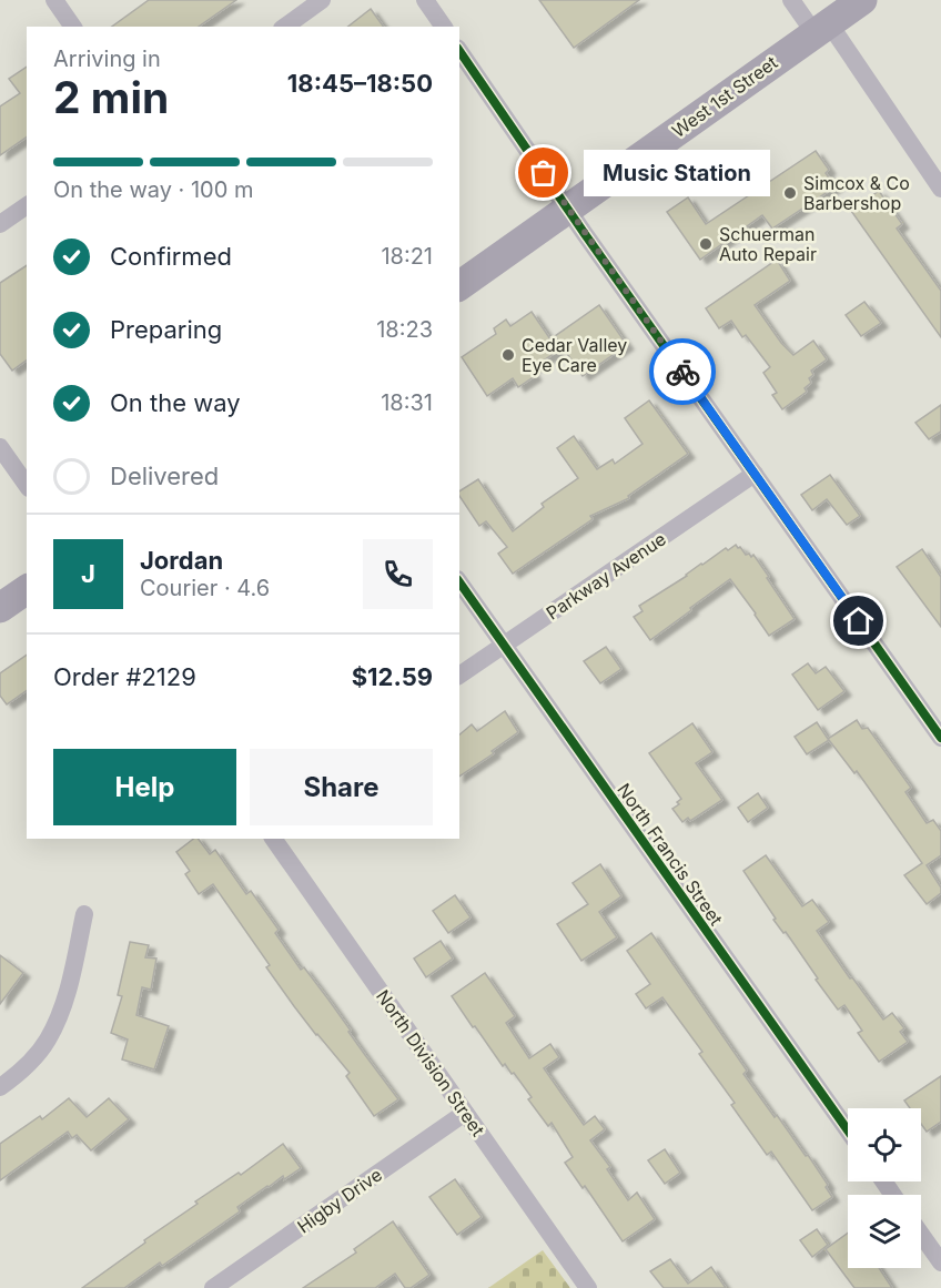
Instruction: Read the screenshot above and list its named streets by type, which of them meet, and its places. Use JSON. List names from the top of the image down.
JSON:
{
  "streets": {
    "main road": ["West 1st Street"],
    "street": [
      "Parkway Avenue",
      "North Francis Street",
      "North Division Street",
      "Higby Drive"
    ]
  },
  "crossings": [
    ["Parkway Avenue", "North Francis Street"],
    ["North Division Street", "Higby Drive"]
  ],
  "places": [
    "Music Station",
    "Simcox & Co Barbershop",
    "Schuerman Auto Repair",
    "Cedar Valley Eye Care"
  ],
  "page": {
    "heading": ["2 min", "Arriving in", "18:45–18:50"],
    "panel": [
      "Jordan",
      "Courier · 4.6",
      "Order #2129",
      "$12.59"
    ],
    "bar": "On the way · 100 m",
    "bubble": "Music Station",
    "list": [
      ["Confirmed", "18:21"],
      ["Preparing", "18:23"],
      ["On the way", "18:31"],
      "Delivered"
    ],
    "round": "J",
    "buttons": ["Help", "Share"]
  }
}
